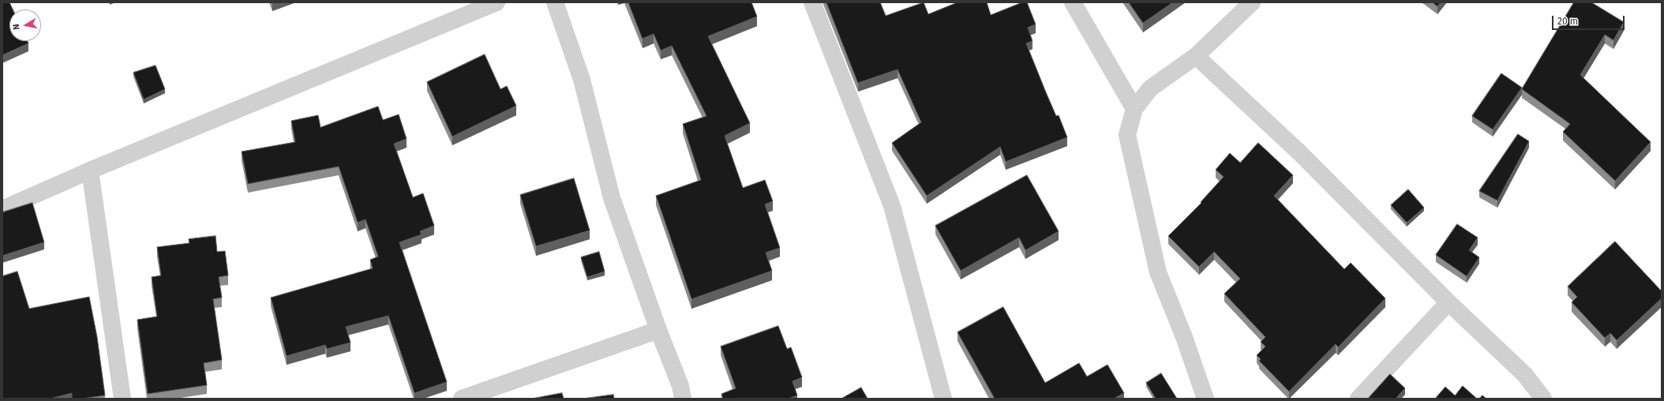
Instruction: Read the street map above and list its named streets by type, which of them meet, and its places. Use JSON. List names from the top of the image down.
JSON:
{
  "scale_bar": "20 m",
  "north": "left"
}
